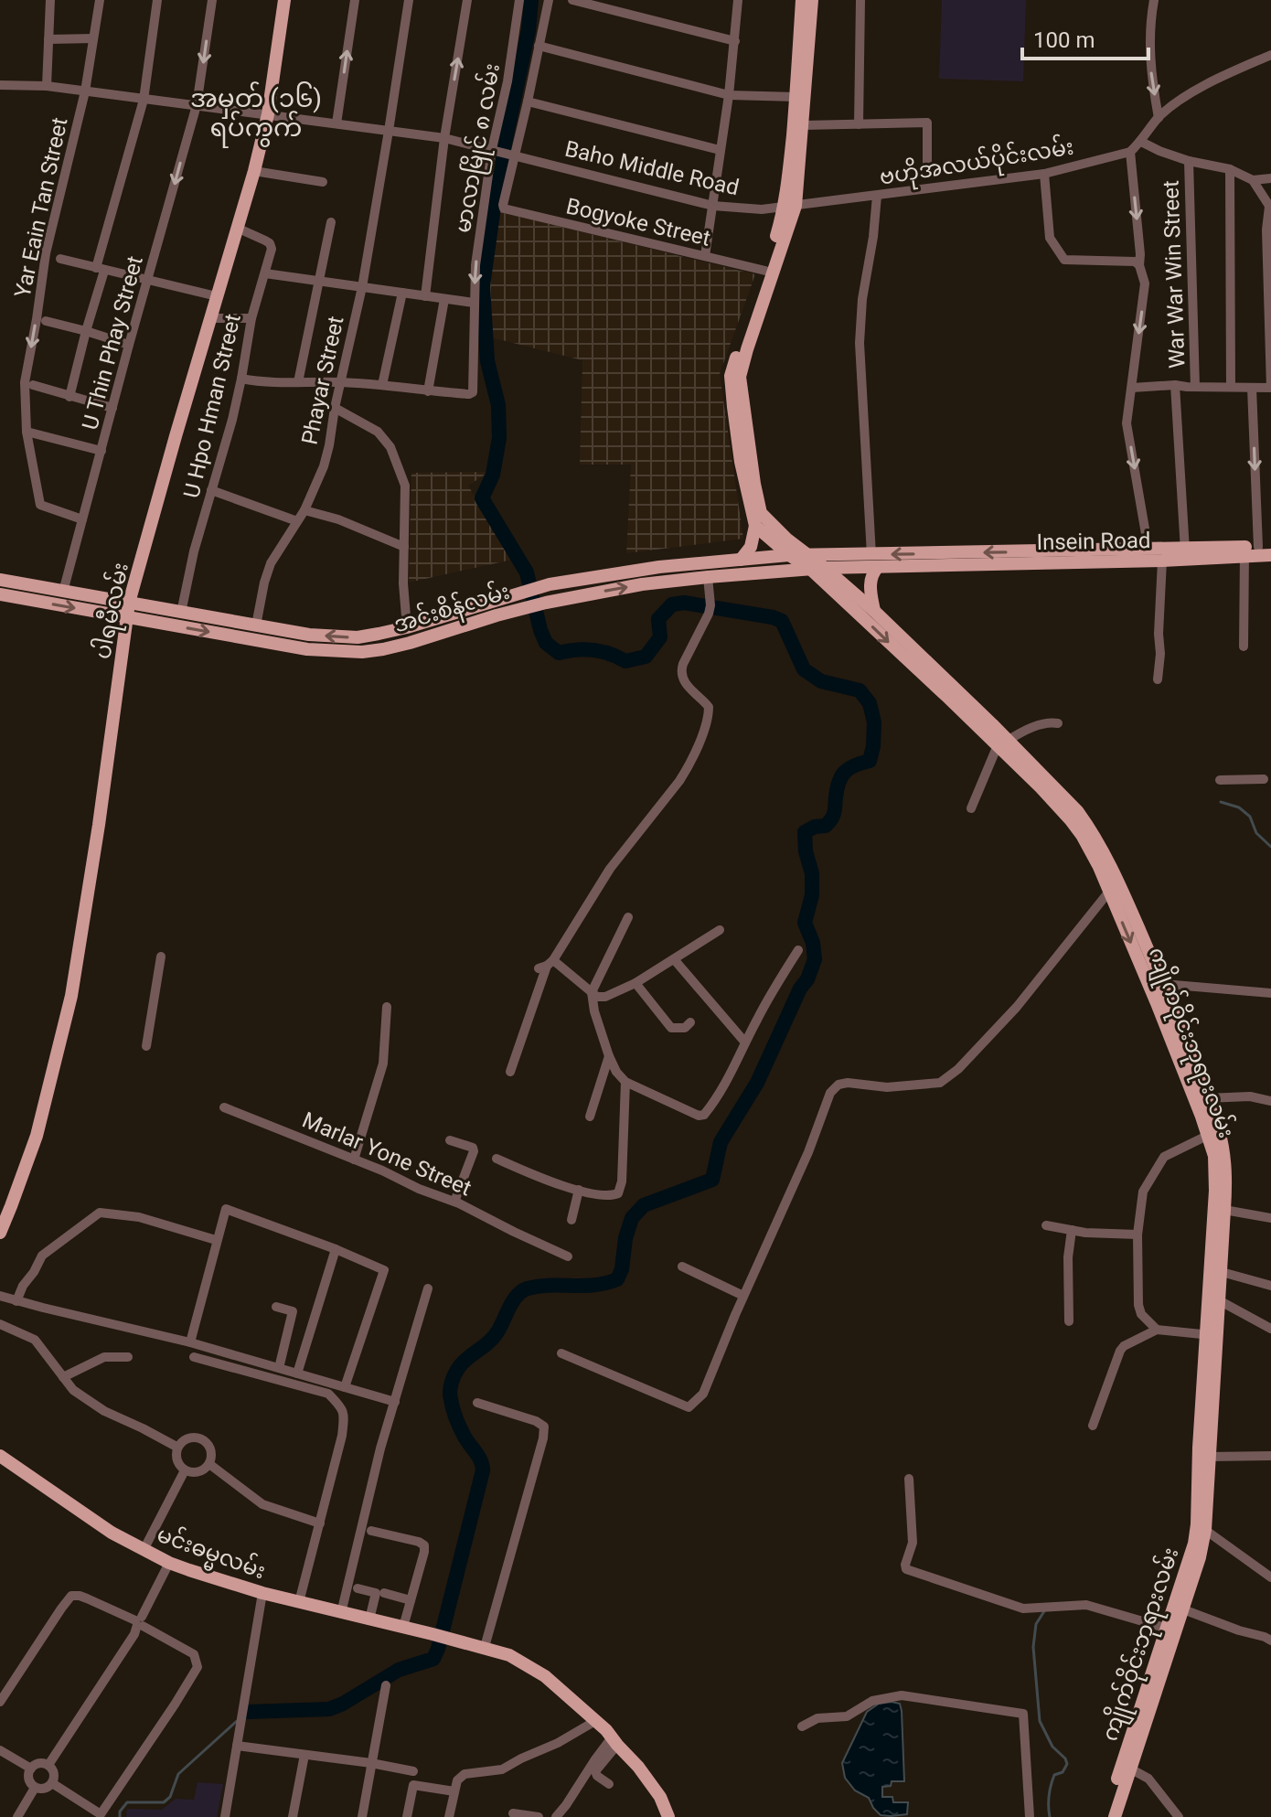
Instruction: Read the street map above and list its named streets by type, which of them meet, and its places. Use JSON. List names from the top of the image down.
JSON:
{
  "streets": {
    "main road": [
      "Insein Road",
      "အင်းစိန်လမ်း",
      "ပါရမီလမ်း",
      "ကျိုက်ဝိုင်းဘုရားလမ်း",
      "မင်းဓမ္မလမ်း"
    ],
    "street": [
      "မာလာမြိုင် ၈ လမ်း",
      "ဗဟိုအလယ်ပိုင်းလမ်း",
      "Baho Middle Road",
      "Yar Eain Tan Street",
      "Bogyoke Street",
      "War War Win Street",
      "U Thin Phay Street",
      "Phayar Street",
      "U Hpo Hman Street",
      "Marlar Yone Street"
    ]
  },
  "crossings": [
    ["မာလာမြိုင် ၈ လမ်း", "Baho Middle Road"],
    ["ဗဟိုအလယ်ပိုင်းလမ်း", "Baho Middle Road"],
    ["Baho Middle Road", "Yar Eain Tan Street"],
    ["Baho Middle Road", "Bogyoke Street"],
    ["Baho Middle Road", "U Thin Phay Street"],
    ["Baho Middle Road", "Phayar Street"],
    ["Baho Middle Road", "ပါရမီလမ်း"],
    ["Yar Eain Tan Street", "U Thin Phay Street"],
    ["Phayar Street", "အင်းစိန်လမ်း"],
    ["U Hpo Hman Street", "အင်းစိန်လမ်း"],
    ["U Hpo Hman Street", "ပါရမီလမ်း"],
    ["အင်းစိန်လမ်း", "ပါရမီလမ်း"],
    ["အင်းစိန်လမ်း", "ကျိုက်ဝိုင်းဘုရားလမ်း"]
  ],
  "districts": ["အမှတ် (၁၆) ရပ်ကွက်"],
  "scale_bar": "100 m"
}
